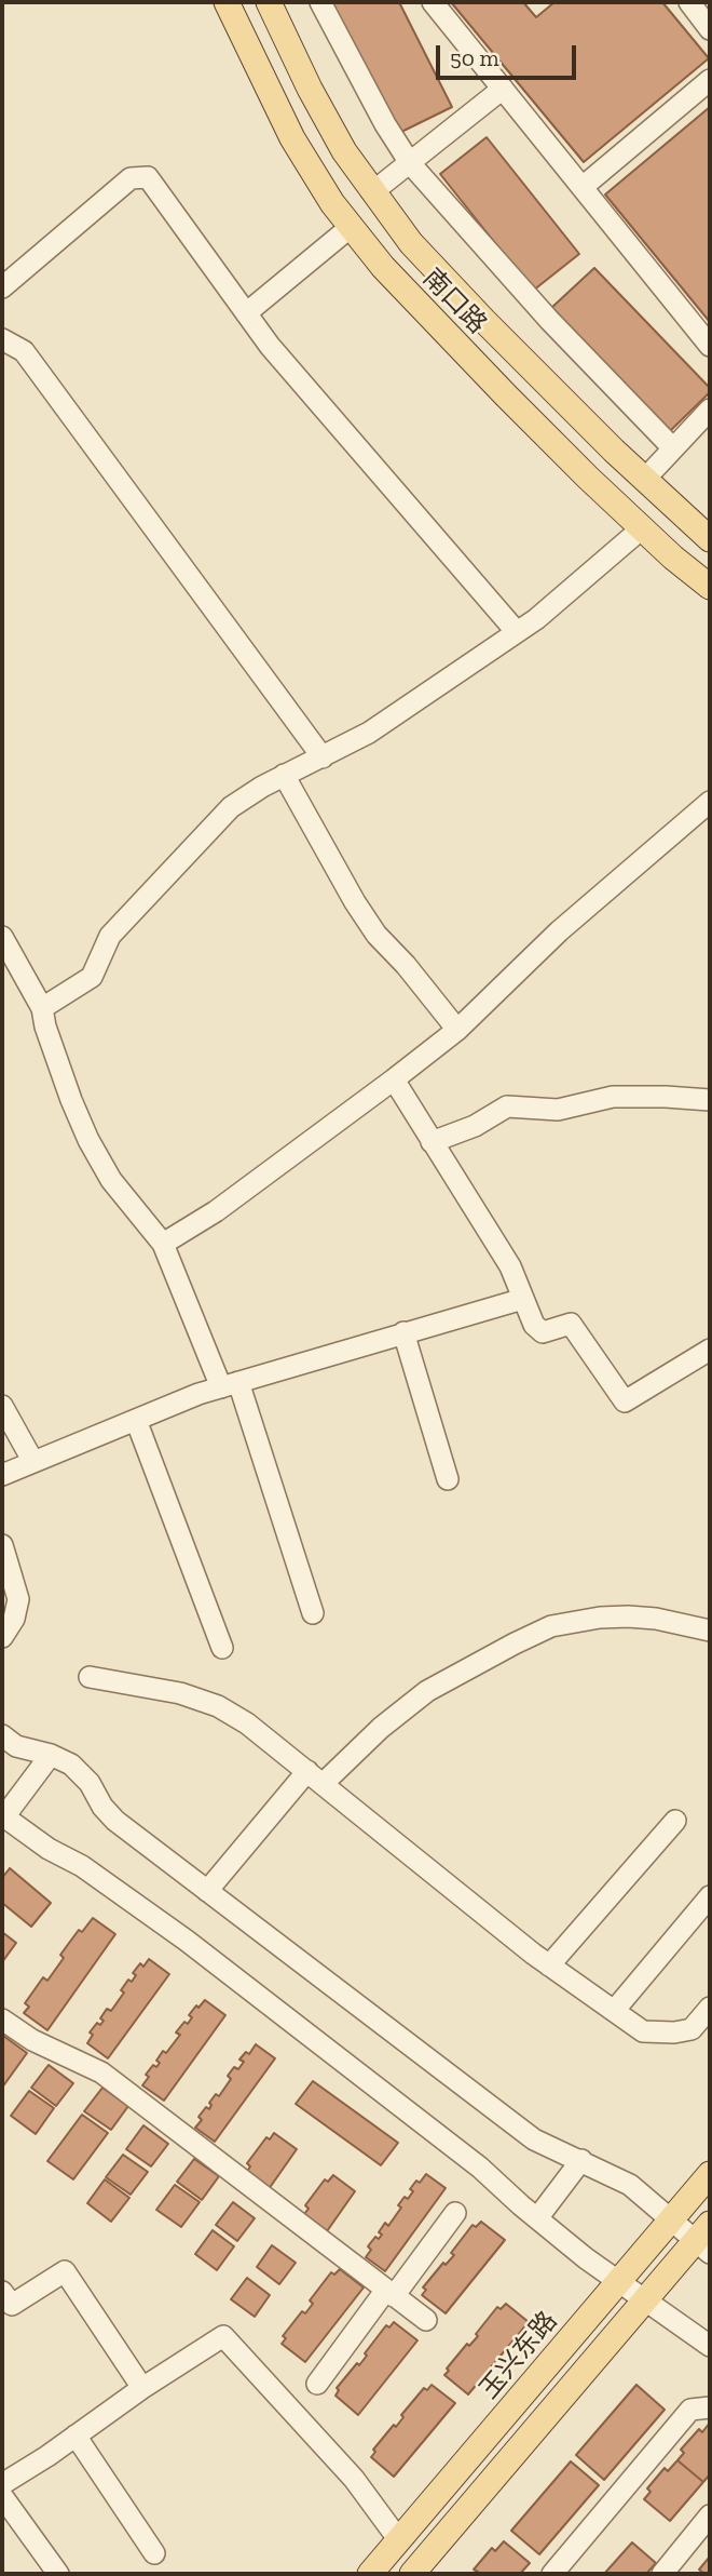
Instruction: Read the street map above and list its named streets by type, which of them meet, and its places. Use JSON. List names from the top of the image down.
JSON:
{
  "streets": {
    "main road": ["南口路", "玉兴东路"]
  },
  "scale_bar": "50 m"
}
